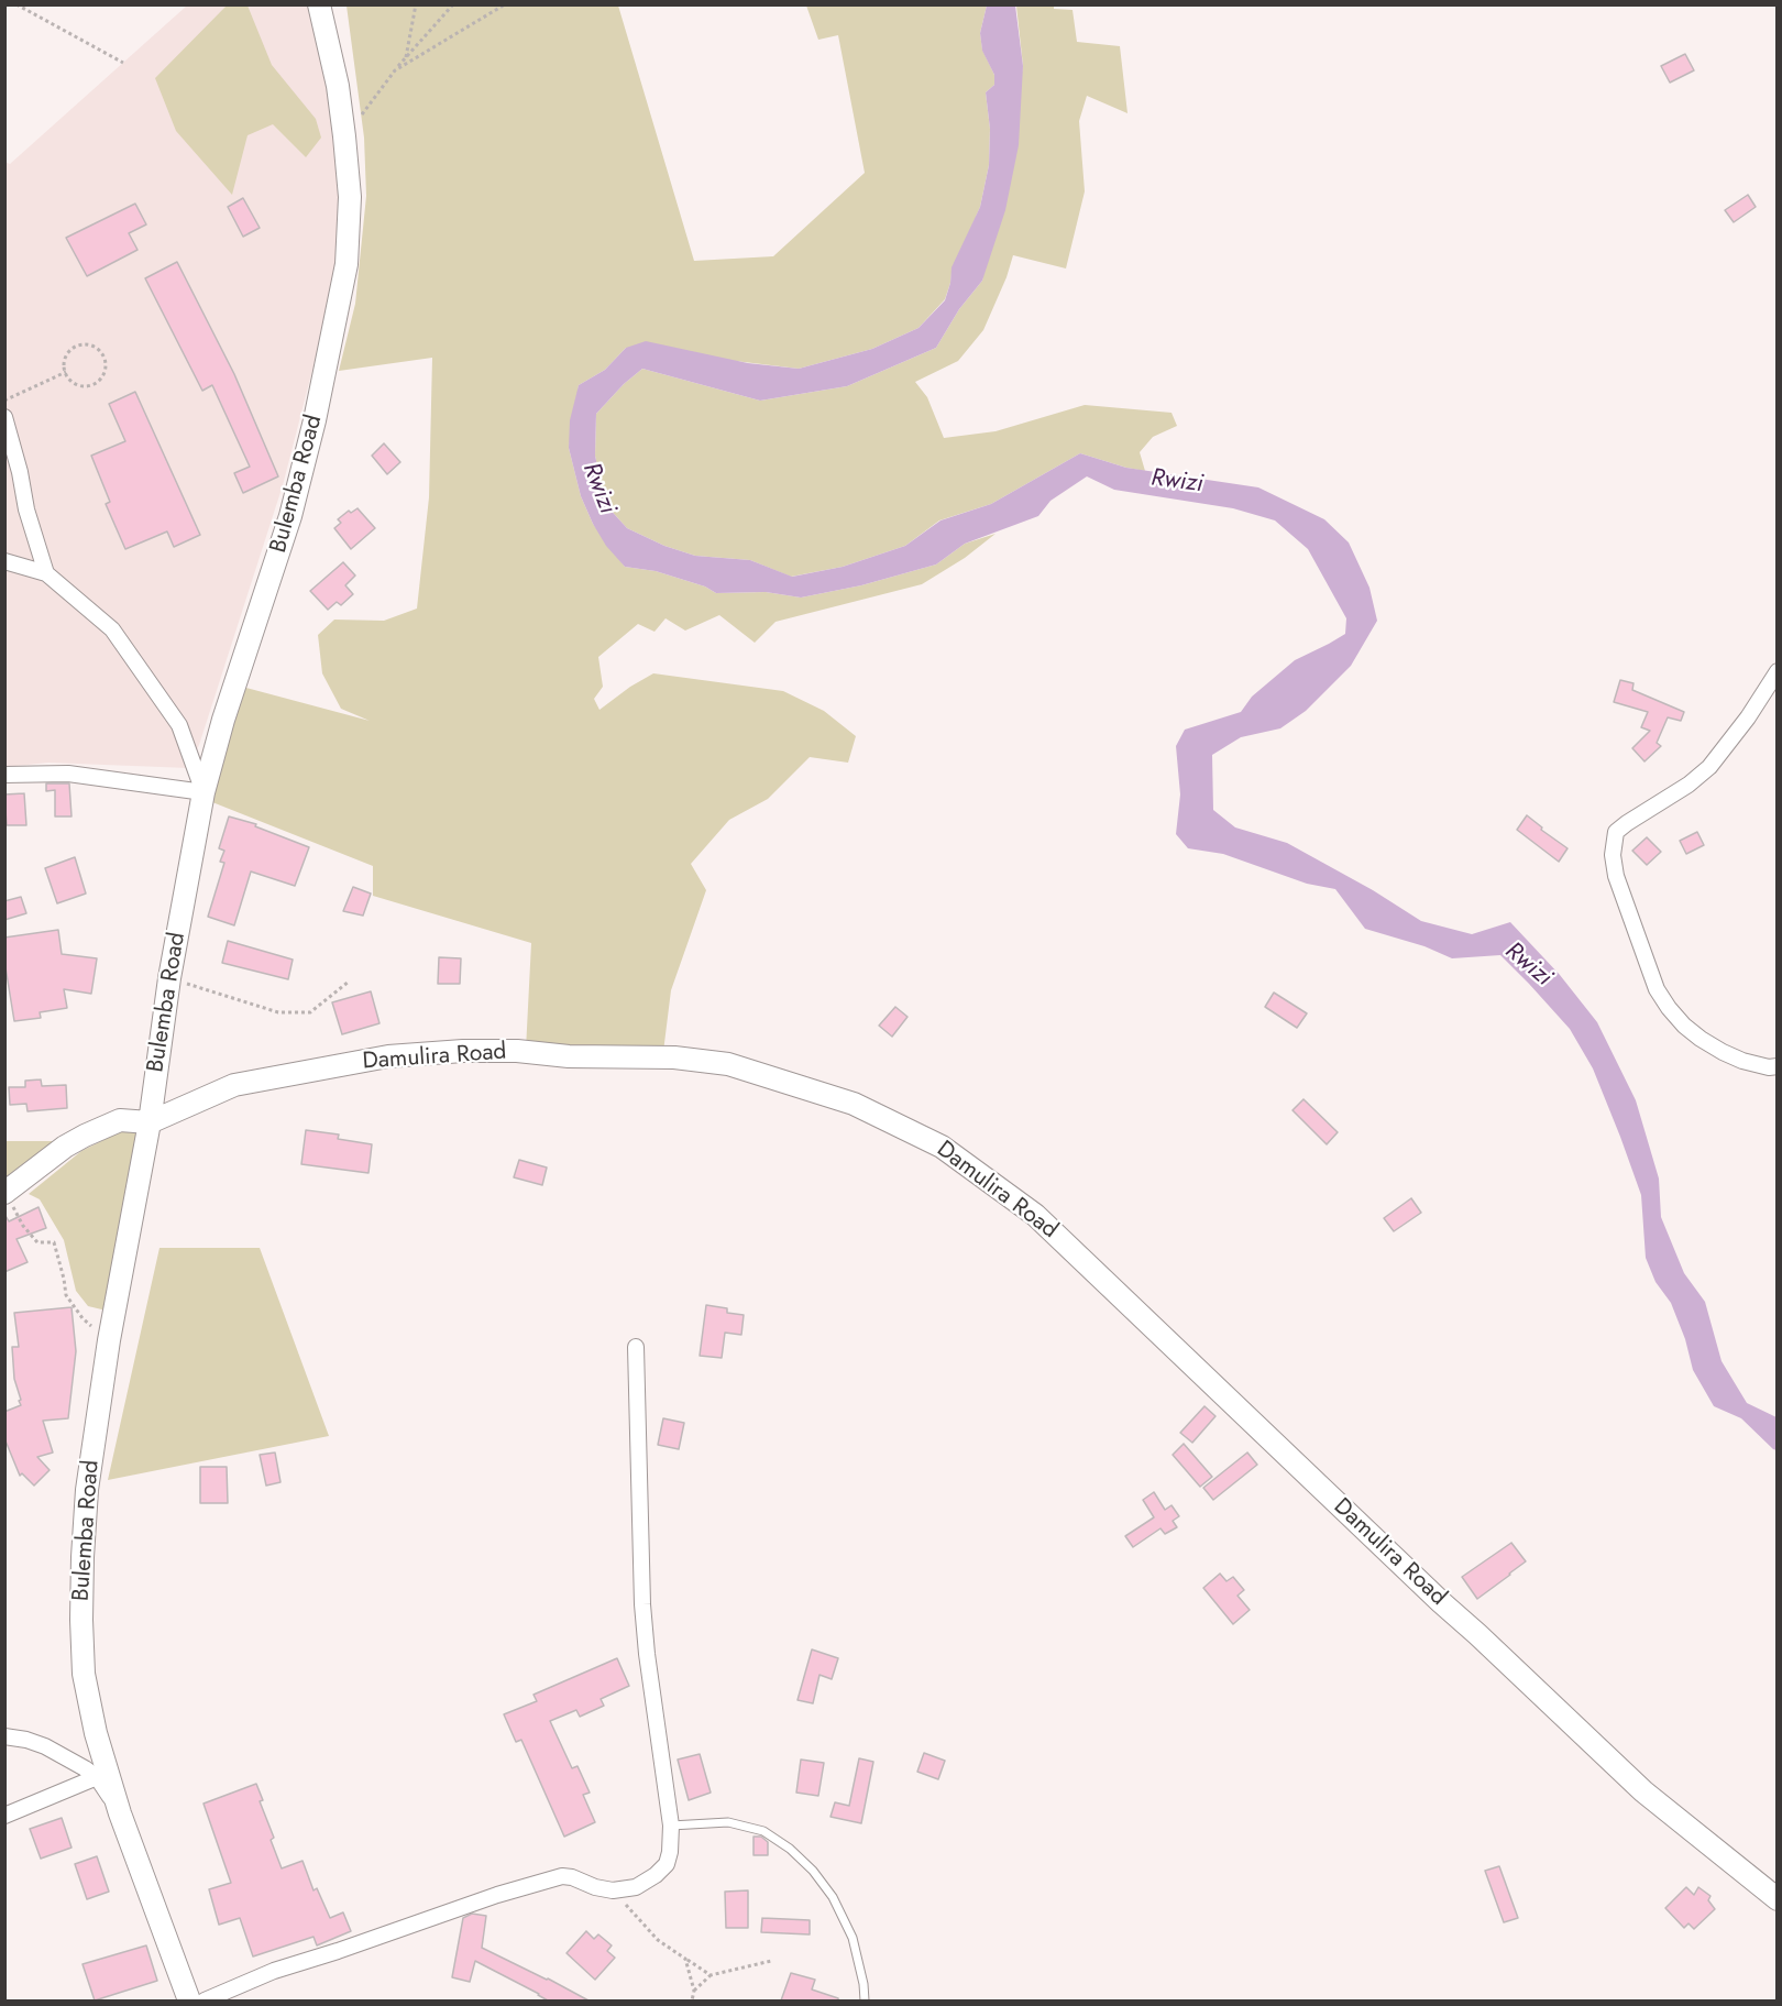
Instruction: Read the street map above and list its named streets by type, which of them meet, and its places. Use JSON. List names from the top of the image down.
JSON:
{
  "streets": {
    "street": ["Bulemba Road", "Damulira Road"]
  },
  "crossings": [
    ["Bulemba Road", "Damulira Road"]
  ],
  "water": ["Rwizi"]
}
